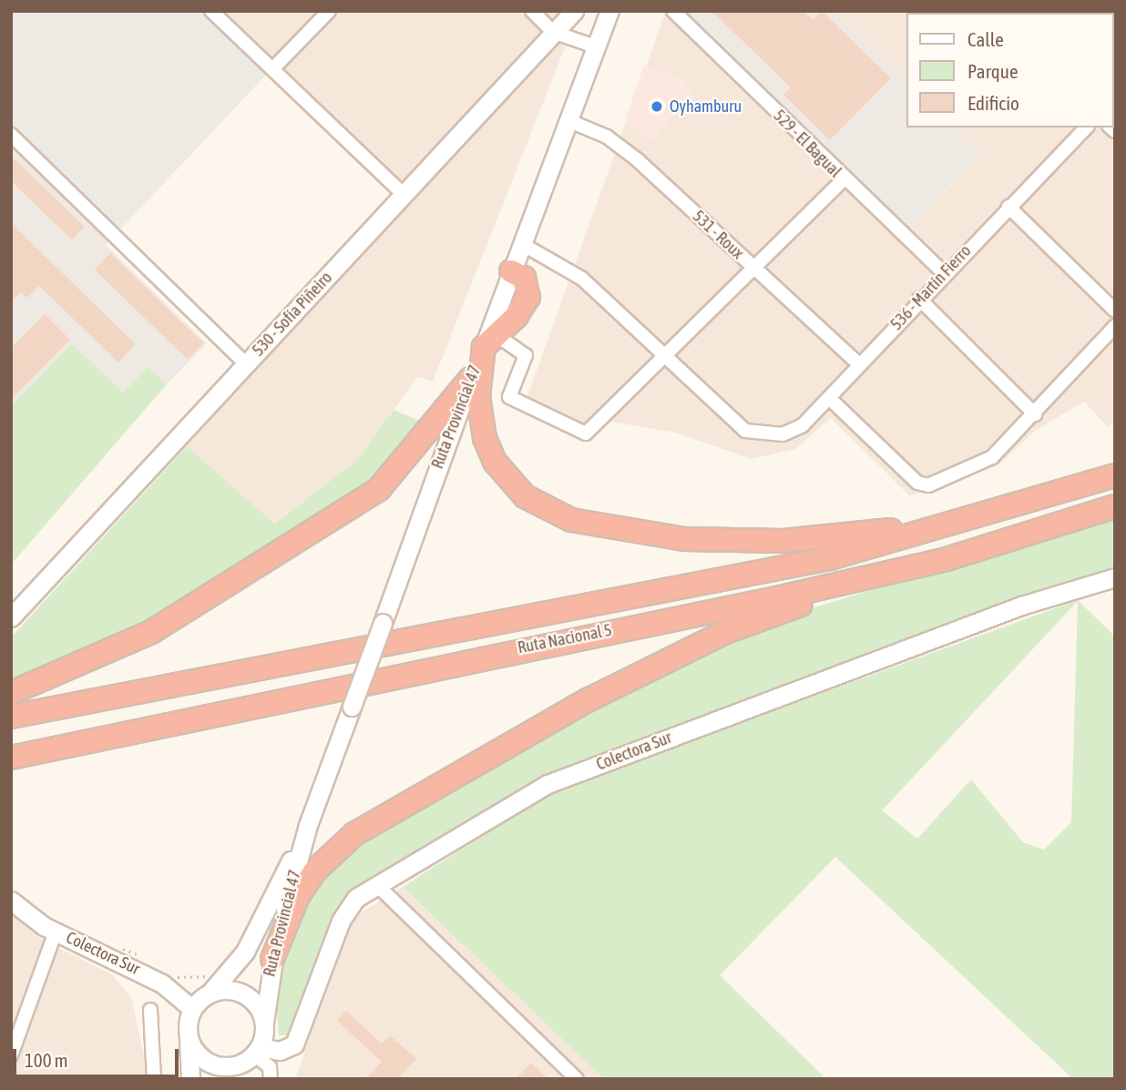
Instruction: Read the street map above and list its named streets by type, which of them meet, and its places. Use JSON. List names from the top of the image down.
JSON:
{
  "streets": {
    "highway": ["Ruta Nacional 5"],
    "street": [
      "529 - El Bagual",
      "531 - Roux",
      "536 - Martín Fierro",
      "530 - Sofía Piñeiro",
      "Ruta Provincial 47",
      "Colectora Sur"
    ]
  },
  "crossings": [
    ["529 - El Bagual", "536 - Martín Fierro"],
    ["531 - Roux", "536 - Martín Fierro"],
    ["Ruta Provincial 47", "Colectora Sur"]
  ],
  "places": ["Oyhamburu"],
  "legend": ["Calle", "Parque", "Edificio"],
  "scale_bar": "100 m"
}
